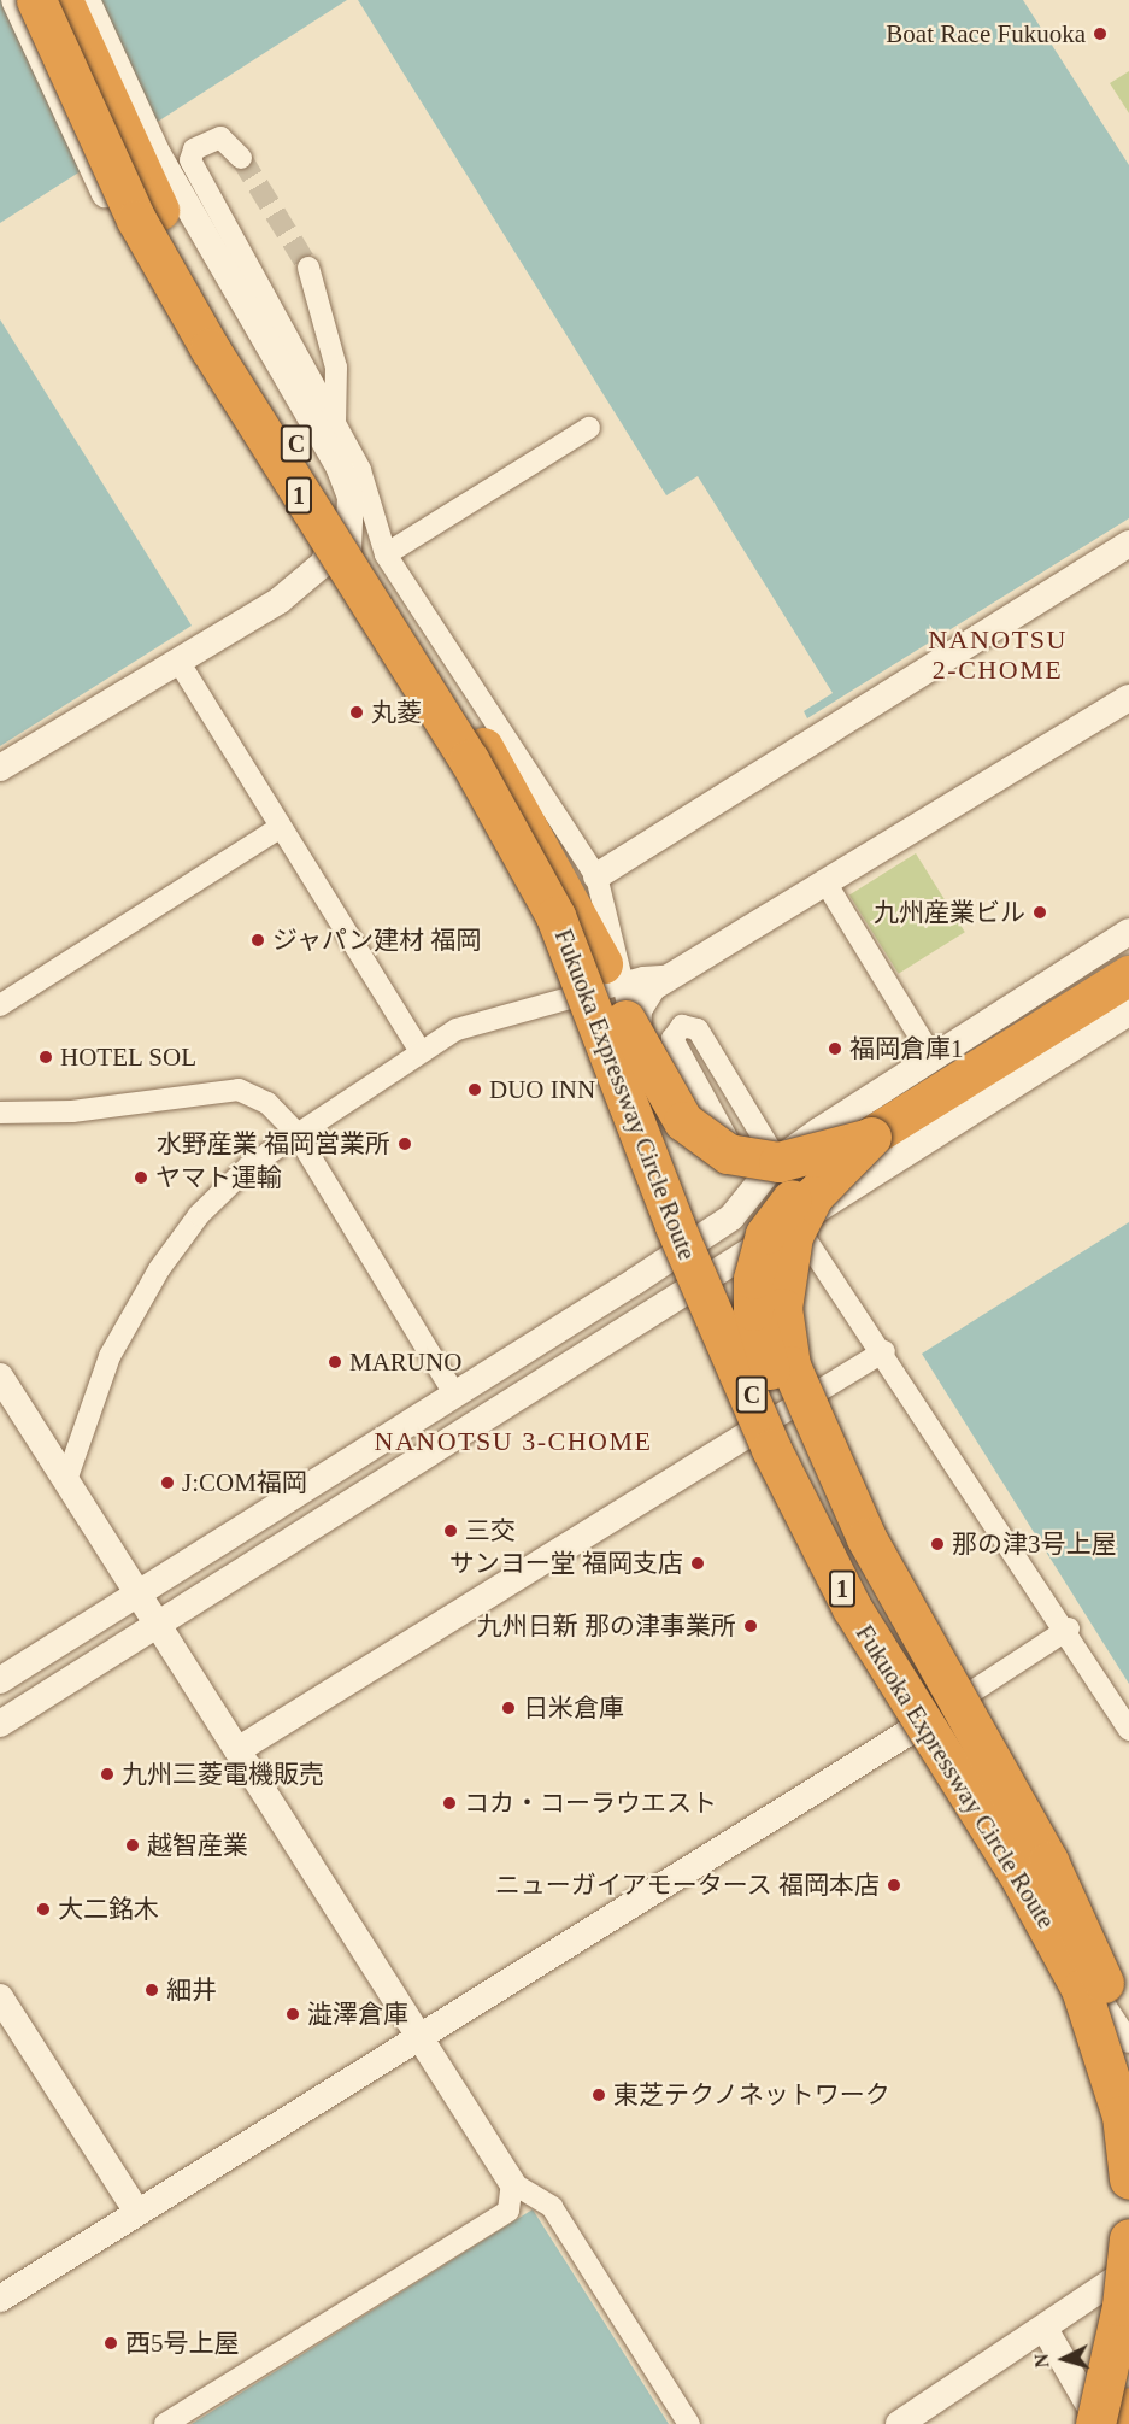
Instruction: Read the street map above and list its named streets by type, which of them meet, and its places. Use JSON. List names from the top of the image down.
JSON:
{
  "streets": {
    "highway": ["C", "1", "Fukuoka Expressway Circle Route"]
  },
  "districts": ["NANOTSU 2-CHOME", "NANOTSU 3-CHOME"],
  "places": [
    "Boat Race Fukuoka",
    "丸菱",
    "九州産業ビル",
    "ジャパン建材 福岡",
    "福岡倉庫1",
    "HOTEL SOL",
    "DUO INN",
    "水野産業 福岡営業所",
    "ヤマト運輸",
    "MARUNO",
    "J:COM福岡",
    "三交",
    "那の津3号上屋",
    "サンヨー堂 福岡支店",
    "九州日新 那の津事業所",
    "日米倉庫",
    "九州三菱電機販売",
    "コカ・コーラウエスト",
    "越智産業",
    "ニューガイアモータース 福岡本店",
    "大二銘木",
    "細井",
    "澁澤倉庫",
    "東芝テクノネットワーク",
    "西5号上屋"
  ],
  "north": "left"
}
